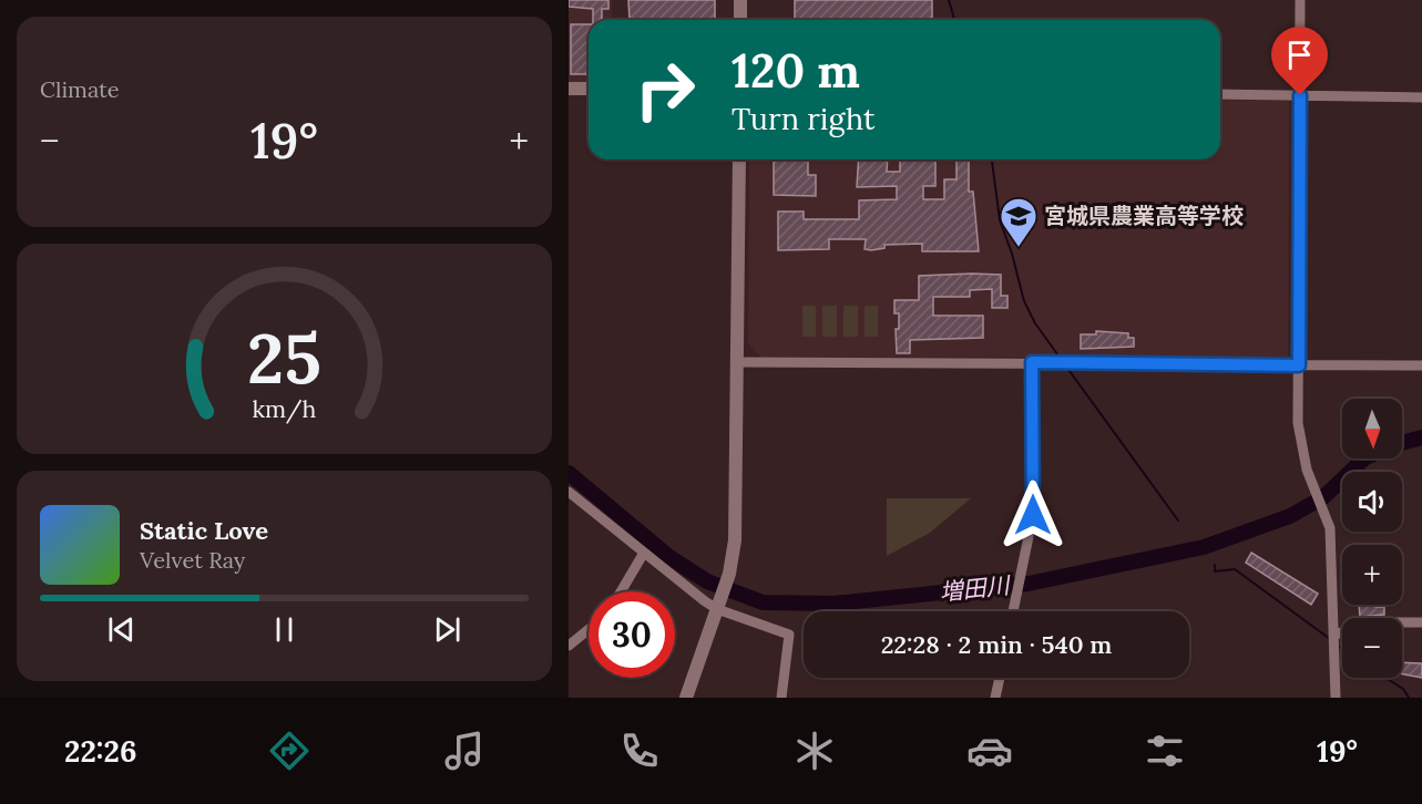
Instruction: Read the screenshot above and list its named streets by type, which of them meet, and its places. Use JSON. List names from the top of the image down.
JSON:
{
  "water": ["増田川"],
  "places": {
    "school or university": ["宮城県農業高等学校"]
  },
  "north": "bottom",
  "page": {
    "tile": "Climate",
    "turn": ["120 m", "Turn right"],
    "heat": ["−", "19°", "+"],
    "map_buttons": ["+", "−"],
    "song": ["Static Love", "Velvet Ray"],
    "limit": "30",
    "trip": "22:28 · 2 min · 540 m",
    "tabs": ["22:26", "19°"],
    "gauge": ["25", "km/h"]
  }
}
